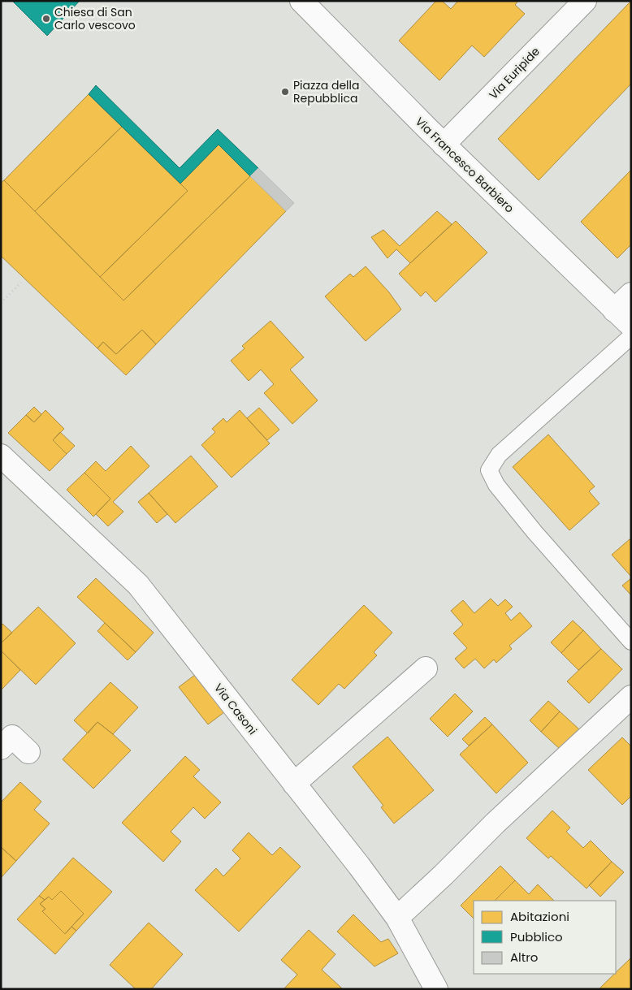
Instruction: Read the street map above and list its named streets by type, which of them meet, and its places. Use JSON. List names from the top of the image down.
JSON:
{
  "streets": {
    "street": ["Via Euripide", "Via Francesco Barbiero", "Via Casoni"]
  },
  "crossings": [
    ["Via Euripide", "Via Francesco Barbiero"]
  ],
  "places": ["Chiesa di San Carlo vescovo", "Piazza della Repubblica"],
  "legend": ["Abitazioni", "Pubblico", "Altro"]
}
